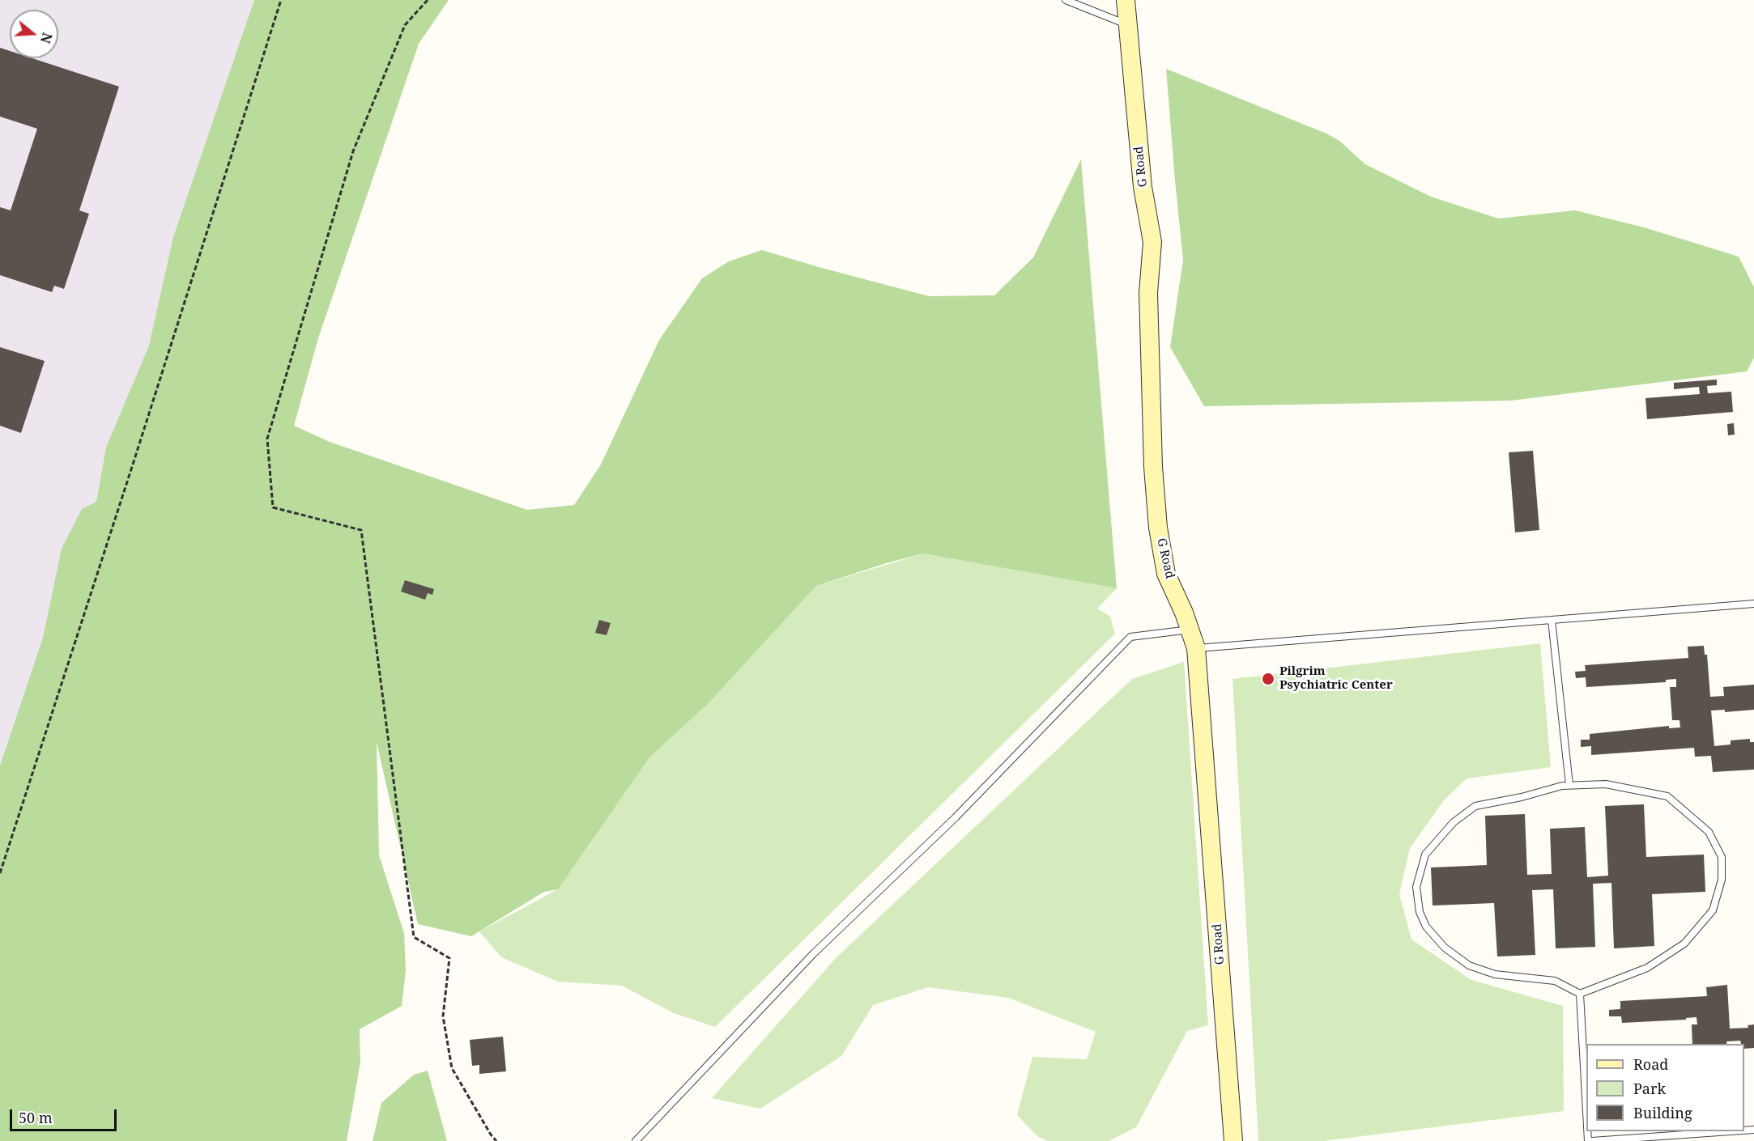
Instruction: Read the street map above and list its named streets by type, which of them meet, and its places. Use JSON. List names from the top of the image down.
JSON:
{
  "streets": {
    "street": ["G Road"]
  },
  "places": ["Pilgrim Psychiatric Center"],
  "legend": ["Road", "Park", "Building"],
  "scale_bar": "50 m",
  "north": "right"
}
